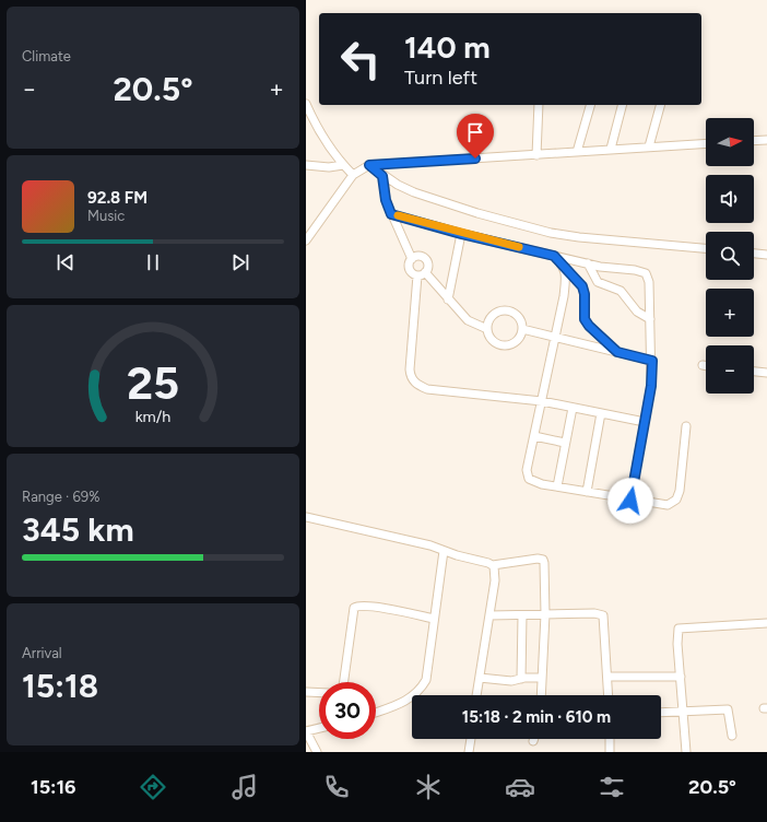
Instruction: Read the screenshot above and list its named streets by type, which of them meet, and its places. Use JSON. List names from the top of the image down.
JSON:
{
  "north": "right",
  "page": {
    "tile": [
      "Climate",
      ["Range · 69%", "345 km"],
      ["Arrival", "15:18"]
    ],
    "turn": ["140 m", "Turn left"],
    "heat": ["−", "20.5°", "+"],
    "map_buttons": ["+", "−"],
    "song": ["92.8 FM", "Music"],
    "limit": "30",
    "trip": "15:18 · 2 min · 610 m",
    "tabs": ["15:16", "20.5°"],
    "gauge": ["25", "km/h"]
  }
}
